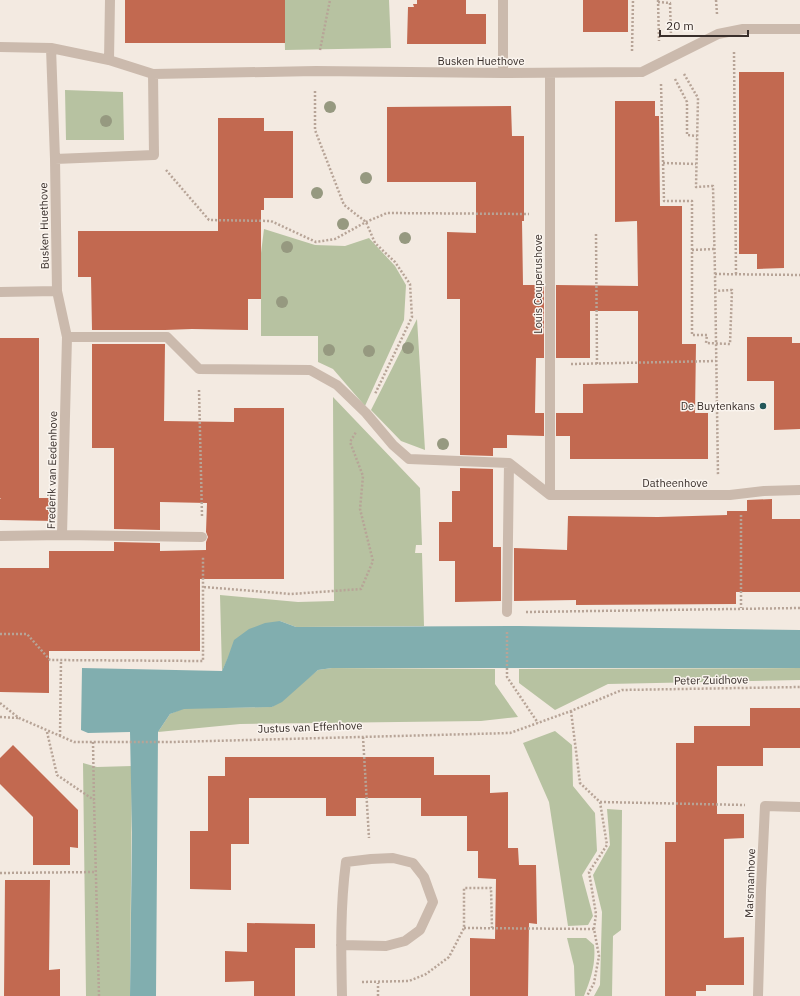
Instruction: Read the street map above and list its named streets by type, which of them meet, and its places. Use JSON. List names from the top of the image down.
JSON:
{
  "streets": {
    "street": [
      "Busken Huethove",
      "Louis Couperushove",
      "Frederik van Eedenhove",
      "Datheenhove",
      "Marsmanhove"
    ],
    "path": ["Peter Zuidhove", "Justus van Effenhove"]
  },
  "crossings": [
    ["Busken Huethove", "Louis Couperushove"],
    ["Busken Huethove", "Frederik van Eedenhove"],
    ["Louis Couperushove", "Datheenhove"],
    ["Peter Zuidhove", "Justus van Effenhove"]
  ],
  "places": ["De Buytenkans"],
  "scale_bar": "20 m"
}
